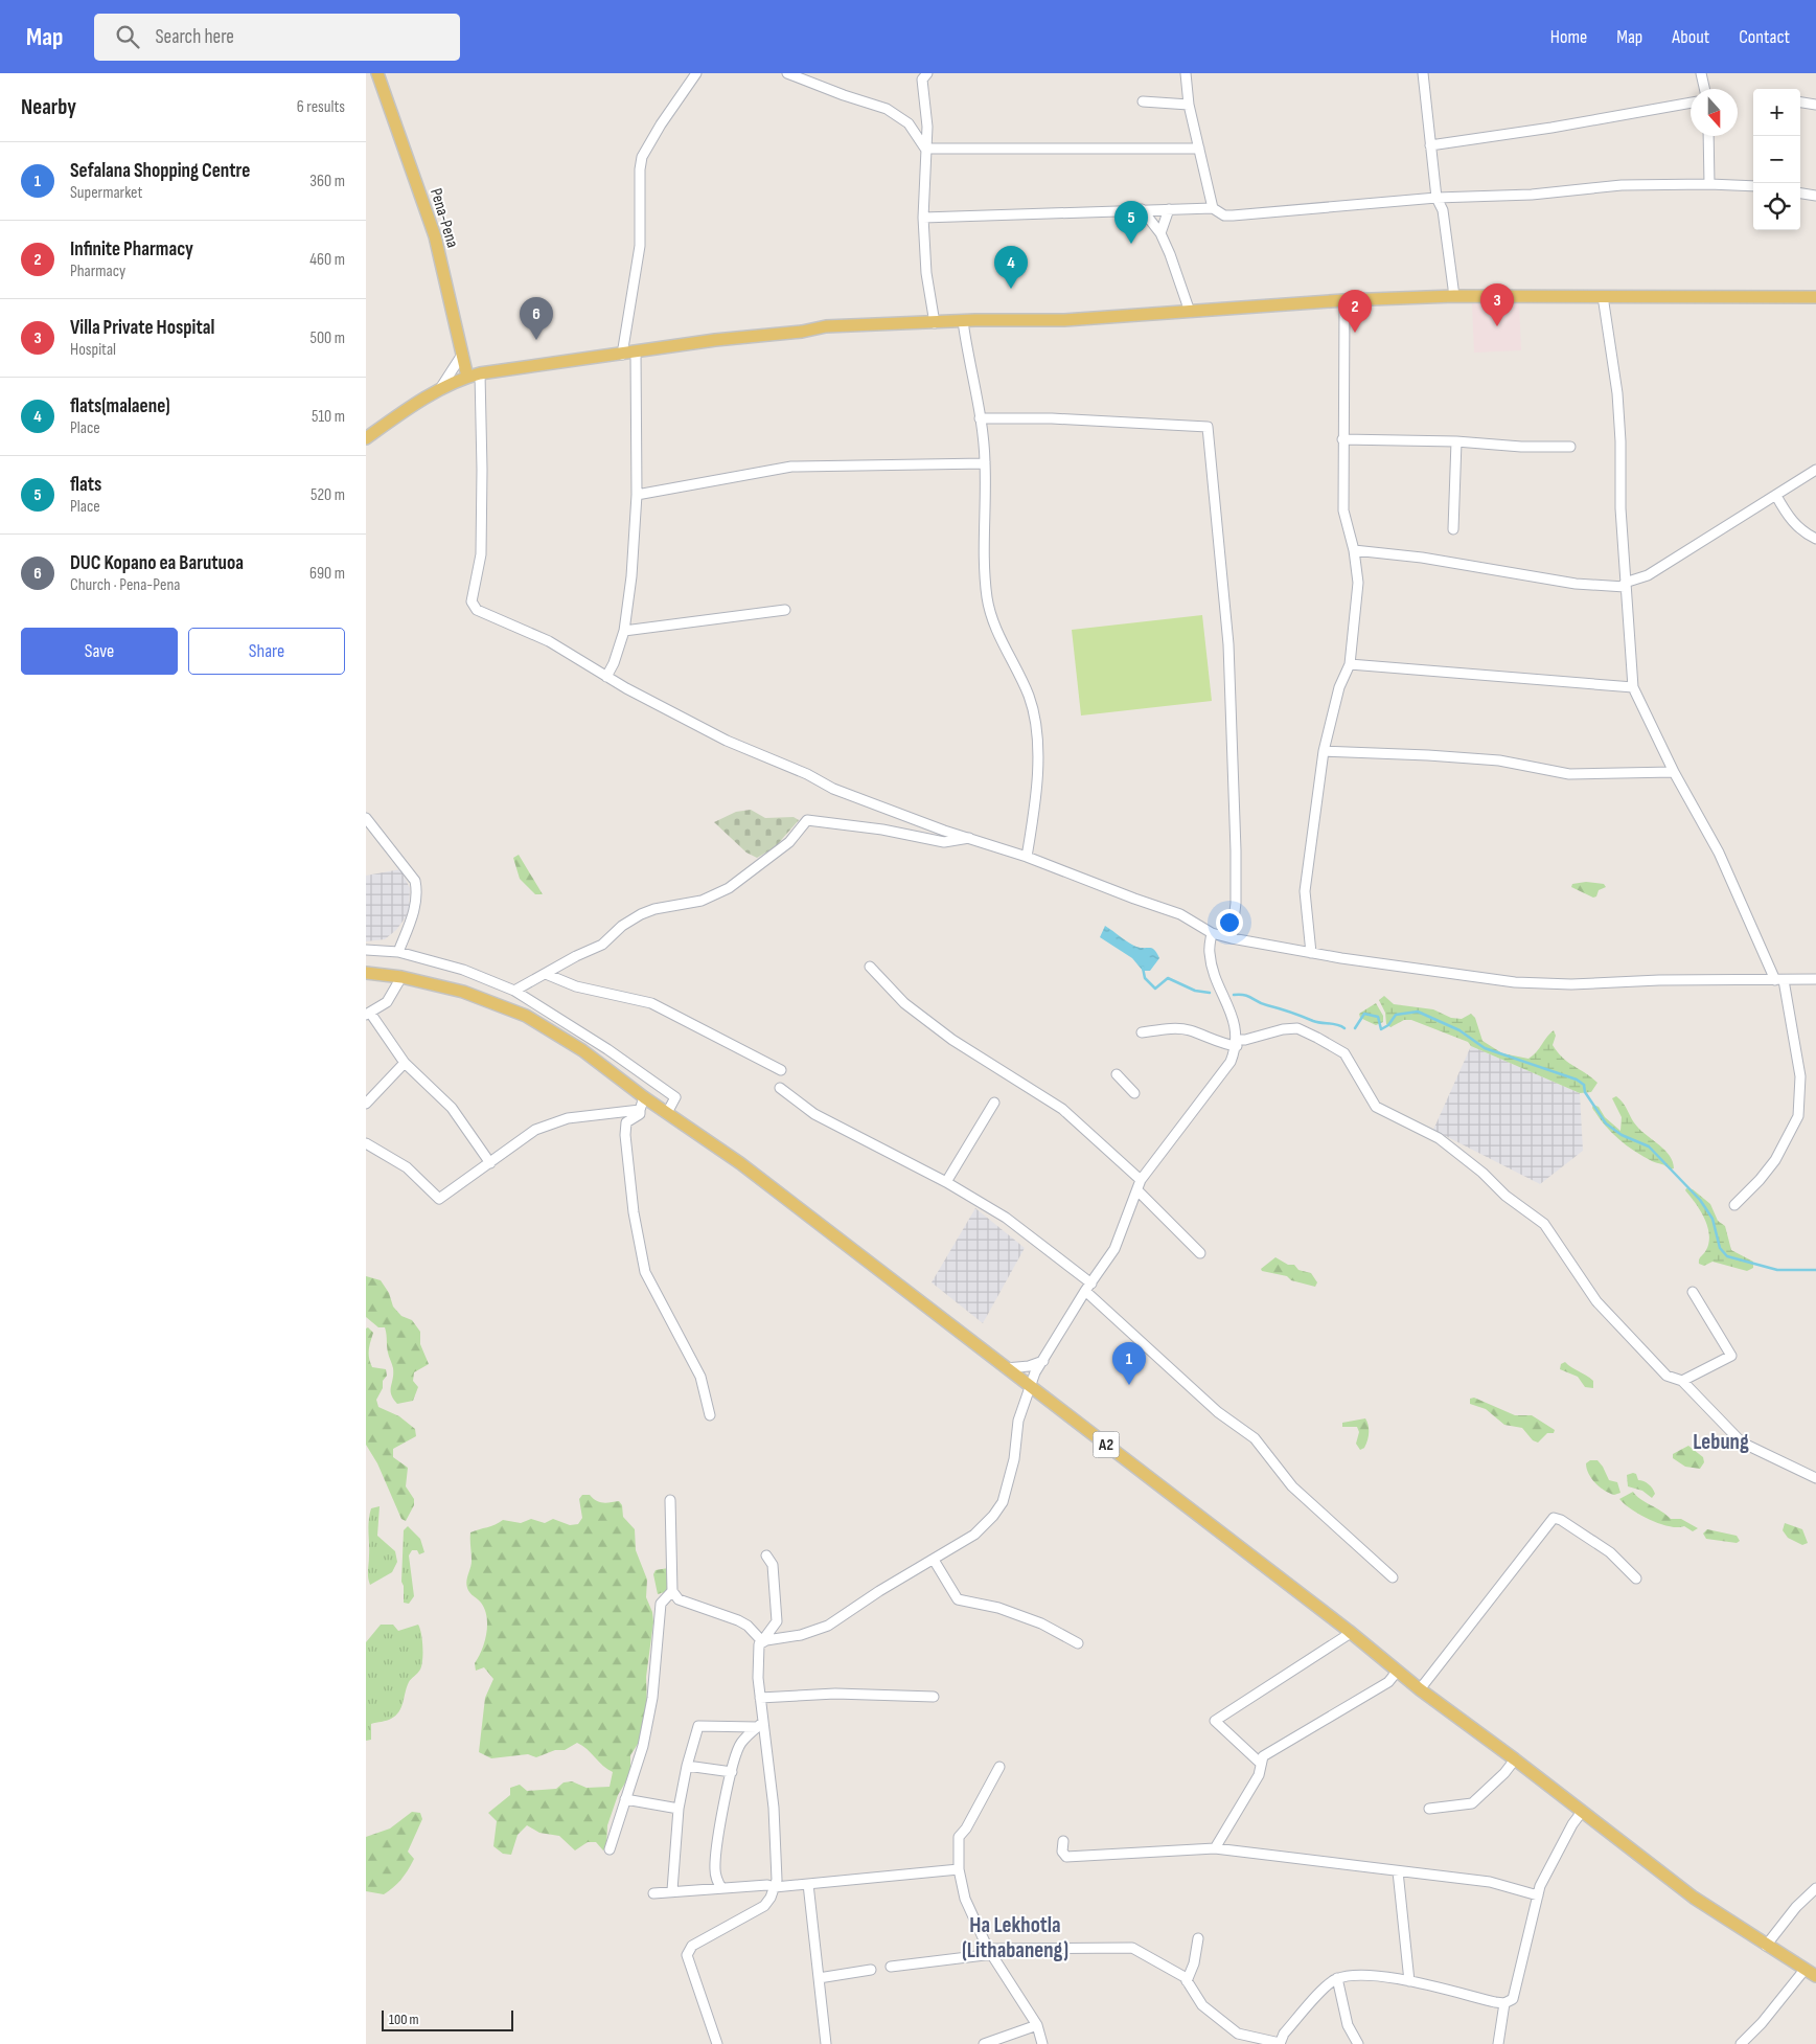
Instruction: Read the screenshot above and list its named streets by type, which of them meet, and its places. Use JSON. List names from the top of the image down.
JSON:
{
  "streets": {
    "main road": ["Pena-Pena", "A2"]
  },
  "districts": ["Lebung", "Ha Lekhotla (Lithabaneng)"],
  "scale_bar": "100 m",
  "north": "bottom",
  "page": {
    "header": "Map",
    "search": "Search here",
    "nav": [
      "Home",
      "Map",
      "About",
      "Contact"
    ],
    "heading": ["Nearby", "6 results"],
    "map_buttons": ["+", "−"],
    "list": [
      {
        "mark": "1",
        "name": "Sefalana Shopping Centre",
        "note": "Supermarket",
        "value": "360 m"
      },
      {
        "mark": "2",
        "name": "Infinite Pharmacy",
        "note": "Pharmacy",
        "value": "460 m"
      },
      {
        "mark": "3",
        "name": "Villa Private Hospital",
        "note": "Hospital",
        "value": "500 m"
      },
      {
        "mark": "4",
        "name": "flats(malaene)",
        "note": "Place",
        "value": "510 m"
      },
      {
        "mark": "5",
        "name": "flats",
        "note": "Place",
        "value": "520 m"
      },
      {
        "mark": "6",
        "name": "DUC Kopano ea Barutuoa",
        "note": "Church · Pena-Pena",
        "value": "690 m"
      }
    ],
    "pins": [
      "5",
      "4",
      "3",
      "2",
      "6",
      "1"
    ],
    "buttons": ["Save", "Share"],
    "scale": "100 m"
  }
}
